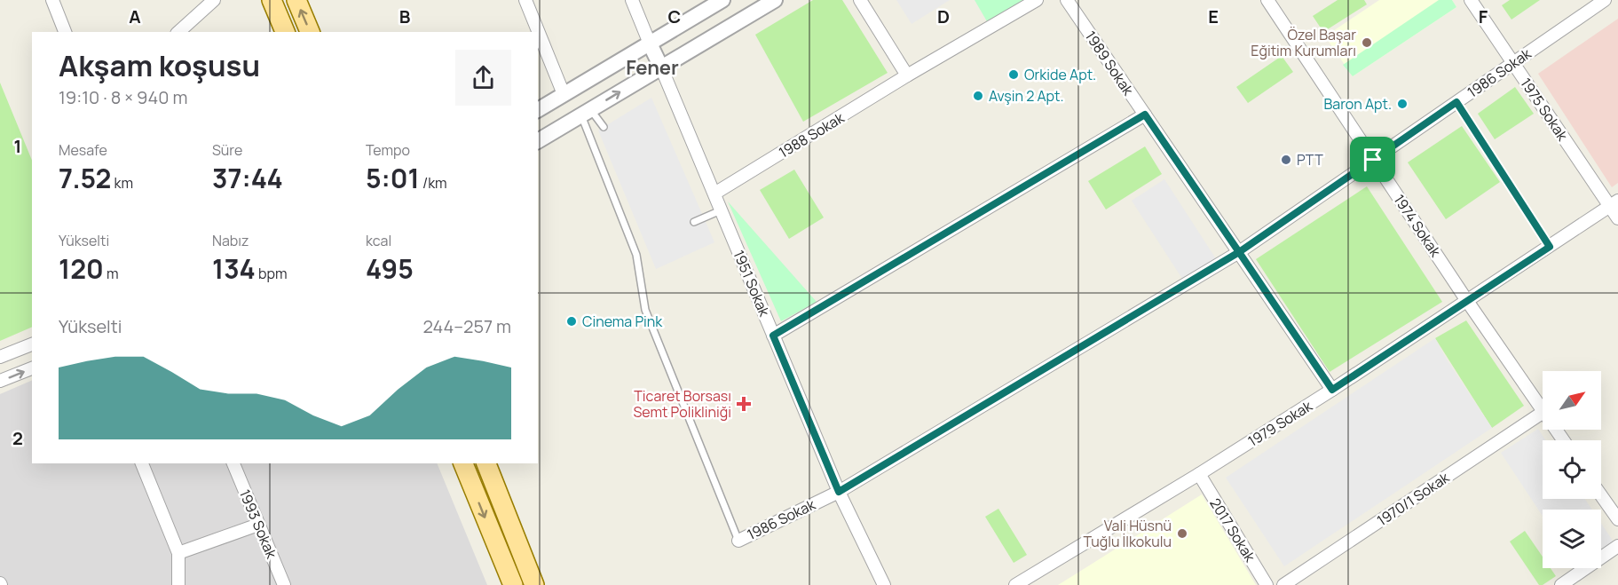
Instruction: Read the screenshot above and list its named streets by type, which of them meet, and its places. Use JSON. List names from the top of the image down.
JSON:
{
  "streets": {
    "street": [
      "1989 Sokak",
      "1986 Sokak",
      "1975 Sokak",
      "1988 Sokak",
      "1974 Sokak",
      "1951 Sokak",
      "1979 Sokak",
      "1970/1 Sokak",
      "1993 Sokak",
      "2017 Sokak"
    ]
  },
  "crossings": [
    ["1989 Sokak", "1986 Sokak"],
    ["1989 Sokak", "1979 Sokak"],
    ["1986 Sokak", "1975 Sokak"],
    ["1986 Sokak", "1974 Sokak"],
    ["1986 Sokak", "1951 Sokak"],
    ["1975 Sokak", "1979 Sokak"],
    ["1988 Sokak", "1951 Sokak"],
    ["1974 Sokak", "1979 Sokak"],
    ["1979 Sokak", "2017 Sokak"]
  ],
  "districts": ["Fener"],
  "places": {
    "other": [
      "Özel Başar Eğitim Kurumları",
      "Orkide Apt.",
      "Avşin 2 Apt.",
      "Baron Apt.",
      "PTT",
      "Cinema Pink",
      "Vali Hüsnü Tuğlu İlkokulu"
    ],
    "health": ["Ticaret Borsası Semt Polikliniği"]
  },
  "north": "top right",
  "page": {
    "heading": ["Akşam koşusu", "19:10 · 8 × 940 m"],
    "stats": [
      ["Mesafe", "7.52 km"],
      ["Süre", "37:44"],
      ["Tempo", "5:01 /km"],
      ["Yükselti", "120 m"],
      ["Nabız", "134 bpm"],
      ["kcal", "495"]
    ],
    "chart": ["Yükselti", "244–257 m"]
  },
  "grid": {
    "columns": [
      "A",
      "B",
      "C",
      "D",
      "E",
      "F"
    ],
    "rows": ["1", "2"]
  }
}
